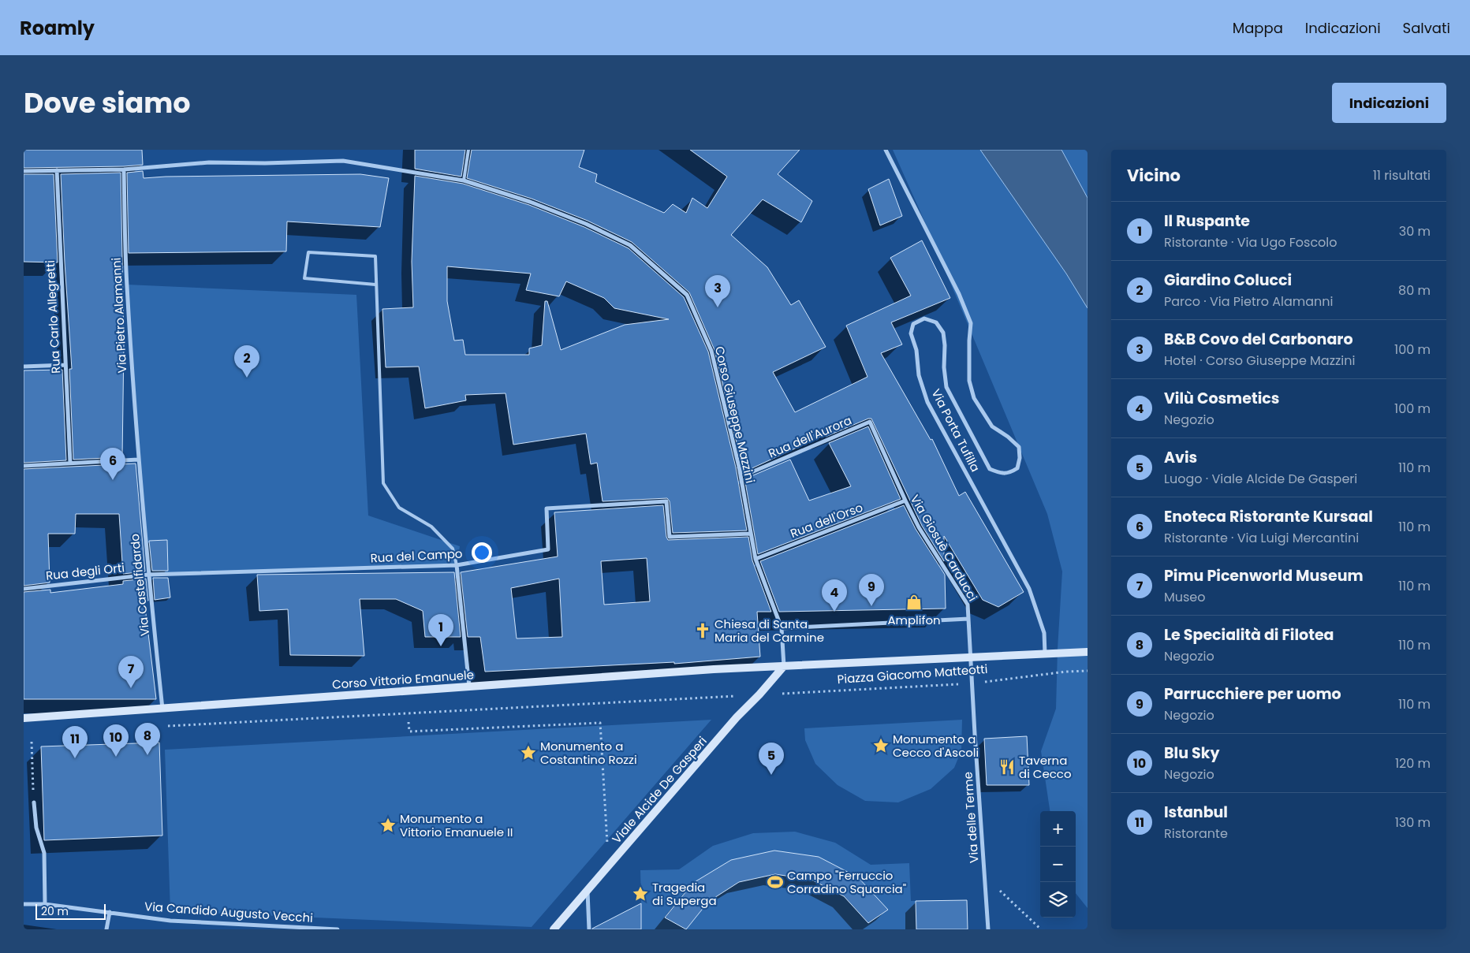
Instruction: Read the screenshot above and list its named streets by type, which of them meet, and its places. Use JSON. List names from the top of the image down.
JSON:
{
  "streets": {
    "street": [
      "Via Pietro Alamanni",
      "Rua Carlo Allegretti",
      "Corso Giuseppe Mazzini",
      "Via Porta Tufilla",
      "Rua dell'Aurora",
      "Rua dell'Orso",
      "Via Giosuè Carducci",
      "Rua del Campo",
      "Rua degli Orti",
      "Via Castelfidardo",
      "Piazza Giacomo Matteotti",
      "Corso Vittorio Emanuele",
      "Viale Alcide De Gasperi",
      "Via delle Terme",
      "Via Candido Augusto Vecchi"
    ]
  },
  "crossings": [
    ["Via Pietro Alamanni", "Corso Giuseppe Mazzini"],
    ["Via Pietro Alamanni", "Via Castelfidardo"],
    ["Rua Carlo Allegretti", "Corso Giuseppe Mazzini"],
    ["Corso Giuseppe Mazzini", "Rua dell'Aurora"],
    ["Corso Giuseppe Mazzini", "Rua dell'Orso"],
    ["Corso Giuseppe Mazzini", "Rua del Campo"],
    ["Corso Giuseppe Mazzini", "Piazza Giacomo Matteotti"],
    ["Corso Giuseppe Mazzini", "Corso Vittorio Emanuele"],
    ["Corso Giuseppe Mazzini", "Viale Alcide De Gasperi"],
    ["Via Porta Tufilla", "Piazza Giacomo Matteotti"],
    ["Rua dell'Aurora", "Via Giosuè Carducci"],
    ["Rua dell'Orso", "Via Giosuè Carducci"],
    ["Via Giosuè Carducci", "Piazza Giacomo Matteotti"],
    ["Rua del Campo", "Rua degli Orti"],
    ["Rua del Campo", "Via Castelfidardo"],
    ["Rua degli Orti", "Via Castelfidardo"],
    ["Via Castelfidardo", "Corso Vittorio Emanuele"],
    ["Piazza Giacomo Matteotti", "Corso Vittorio Emanuele"],
    ["Piazza Giacomo Matteotti", "Viale Alcide De Gasperi"],
    ["Piazza Giacomo Matteotti", "Via delle Terme"],
    ["Corso Vittorio Emanuele", "Viale Alcide De Gasperi"]
  ],
  "places": {
    "shop": ["Amplifon"],
    "church": ["Chiesa di Santa Maria del Carmine"],
    "place": [
      "Monumento a Cecco d'Ascoli",
      "Monumento a Costantino Rozzi",
      "Monumento a Vittorio Emanuele II",
      "Tragedia di Superga"
    ],
    "restaurant": ["Taverna di Cecco"],
    "sports": ["Campo \"Ferruccio Corradino Squarcia\""]
  },
  "scale_bar": "20 m",
  "page": {
    "header": "Roamly",
    "nav": ["Mappa", "Indicazioni", "Salvati"],
    "title": "Dove siamo",
    "buttons": "Indicazioni",
    "heading": ["Vicino", "11 risultati"],
    "list": [
      {
        "mark": "1",
        "name": "Il Ruspante",
        "note": "Ristorante · Via Ugo Foscolo",
        "value": "30 m"
      },
      {
        "mark": "2",
        "name": "Giardino Colucci",
        "note": "Parco · Via Pietro Alamanni",
        "value": "80 m"
      },
      {
        "mark": "3",
        "name": "B&B Covo del Carbonaro",
        "note": "Hotel · Corso Giuseppe Mazzini",
        "value": "100 m"
      },
      {
        "mark": "4",
        "name": "Vilù Cosmetics",
        "note": "Negozio",
        "value": "100 m"
      },
      {
        "mark": "5",
        "name": "Avis",
        "note": "Luogo · Viale Alcide De Gasperi",
        "value": "110 m"
      },
      {
        "mark": "6",
        "name": "Enoteca Ristorante Kursaal",
        "note": "Ristorante · Via Luigi Mercantini",
        "value": "110 m"
      },
      {
        "mark": "7",
        "name": "Pimu Picenworld Museum",
        "note": "Museo",
        "value": "110 m"
      },
      {
        "mark": "8",
        "name": "Le Specialità di Filotea",
        "note": "Negozio",
        "value": "110 m"
      },
      {
        "mark": "9",
        "name": "Parrucchiere per uomo",
        "note": "Negozio",
        "value": "110 m"
      },
      {
        "mark": "10",
        "name": "Blu Sky",
        "note": "Negozio",
        "value": "120 m"
      },
      {
        "mark": "11",
        "name": "Istanbul",
        "note": "Ristorante",
        "value": "130 m"
      }
    ],
    "pins": [
      "3",
      "2",
      "6",
      "9",
      "4",
      "1",
      "7",
      "8",
      "10",
      "11",
      "5"
    ],
    "map_buttons": ["+", "−"],
    "scale": "20 m"
  }
}
